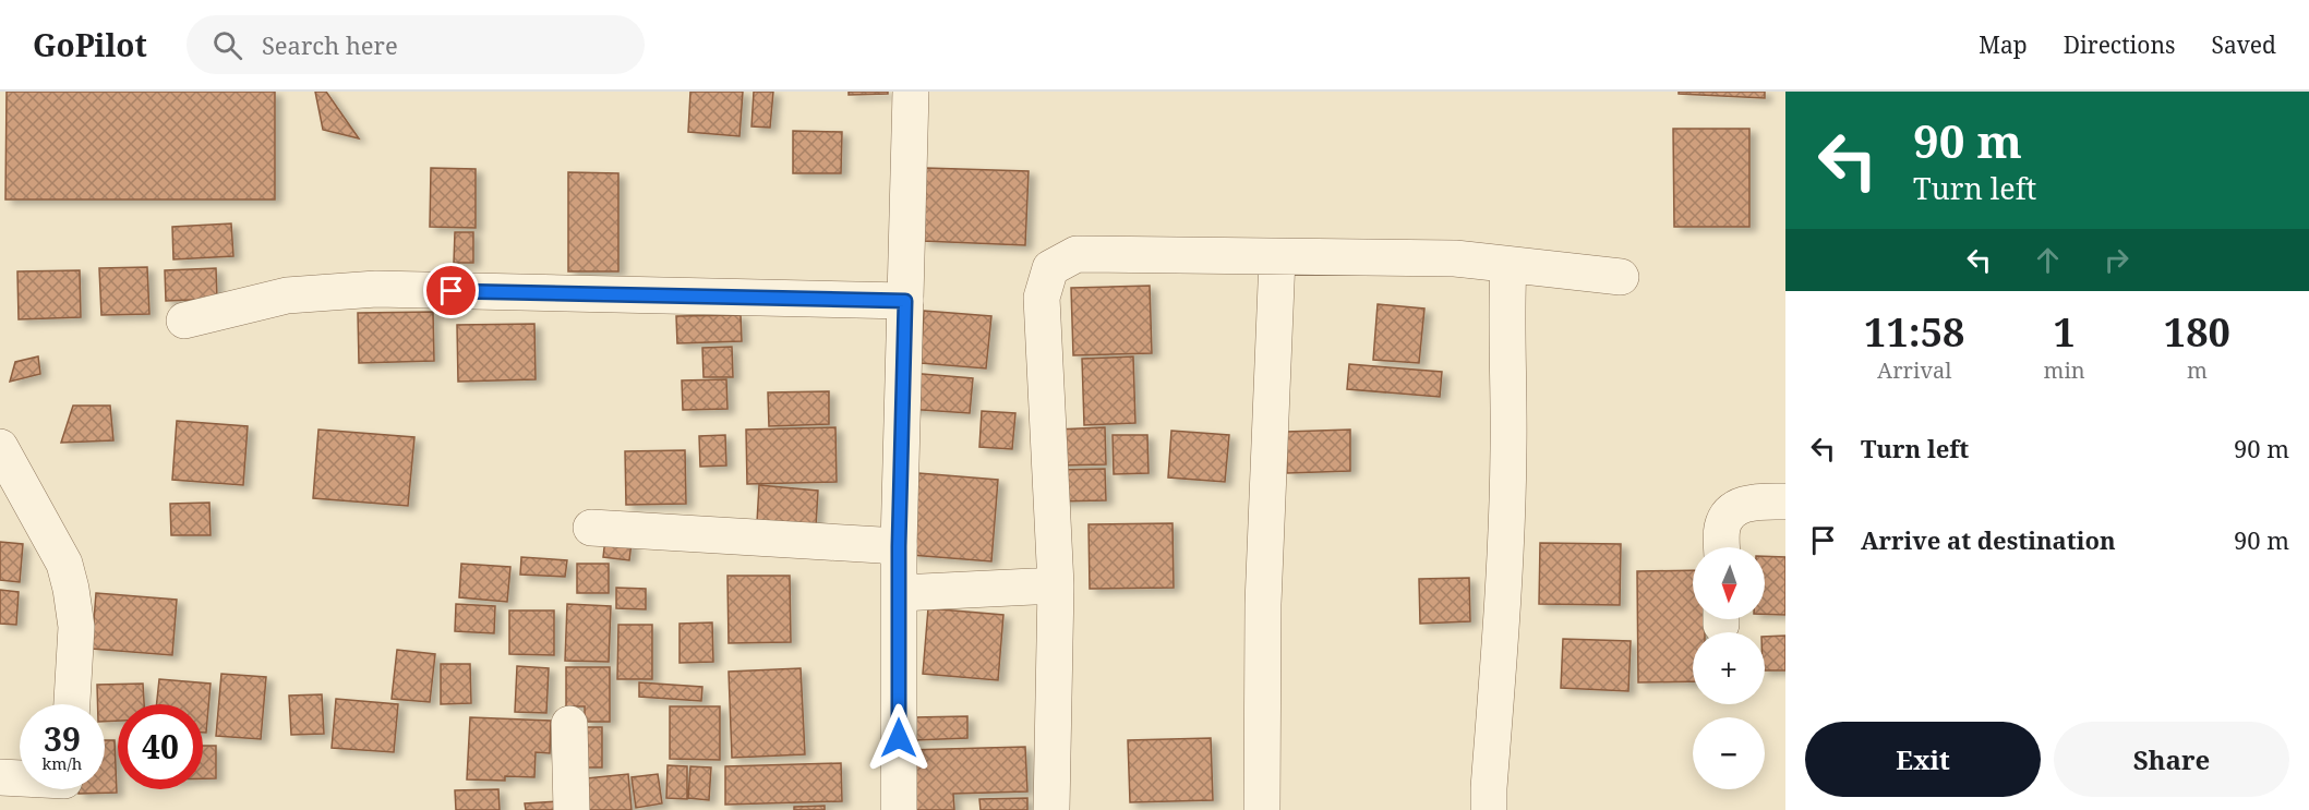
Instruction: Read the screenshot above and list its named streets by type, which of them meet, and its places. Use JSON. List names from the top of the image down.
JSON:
{
  "north": "bottom",
  "page": {
    "header": "GoPilot",
    "search": "Search here",
    "nav": ["Map", "Directions", "Saved"],
    "turn": ["90 m", "Turn left"],
    "eta": [
      "11:58",
      "Arrival",
      "1",
      "min",
      "180",
      "m"
    ],
    "list": [
      {
        "name": "Turn left",
        "value": "90 m"
      },
      {
        "name": "Arrive at destination",
        "value": "90 m"
      }
    ],
    "map_buttons": ["+", "−"],
    "speed": "39 km/h",
    "limit": "40",
    "buttons": ["Exit", "Share"]
  }
}
